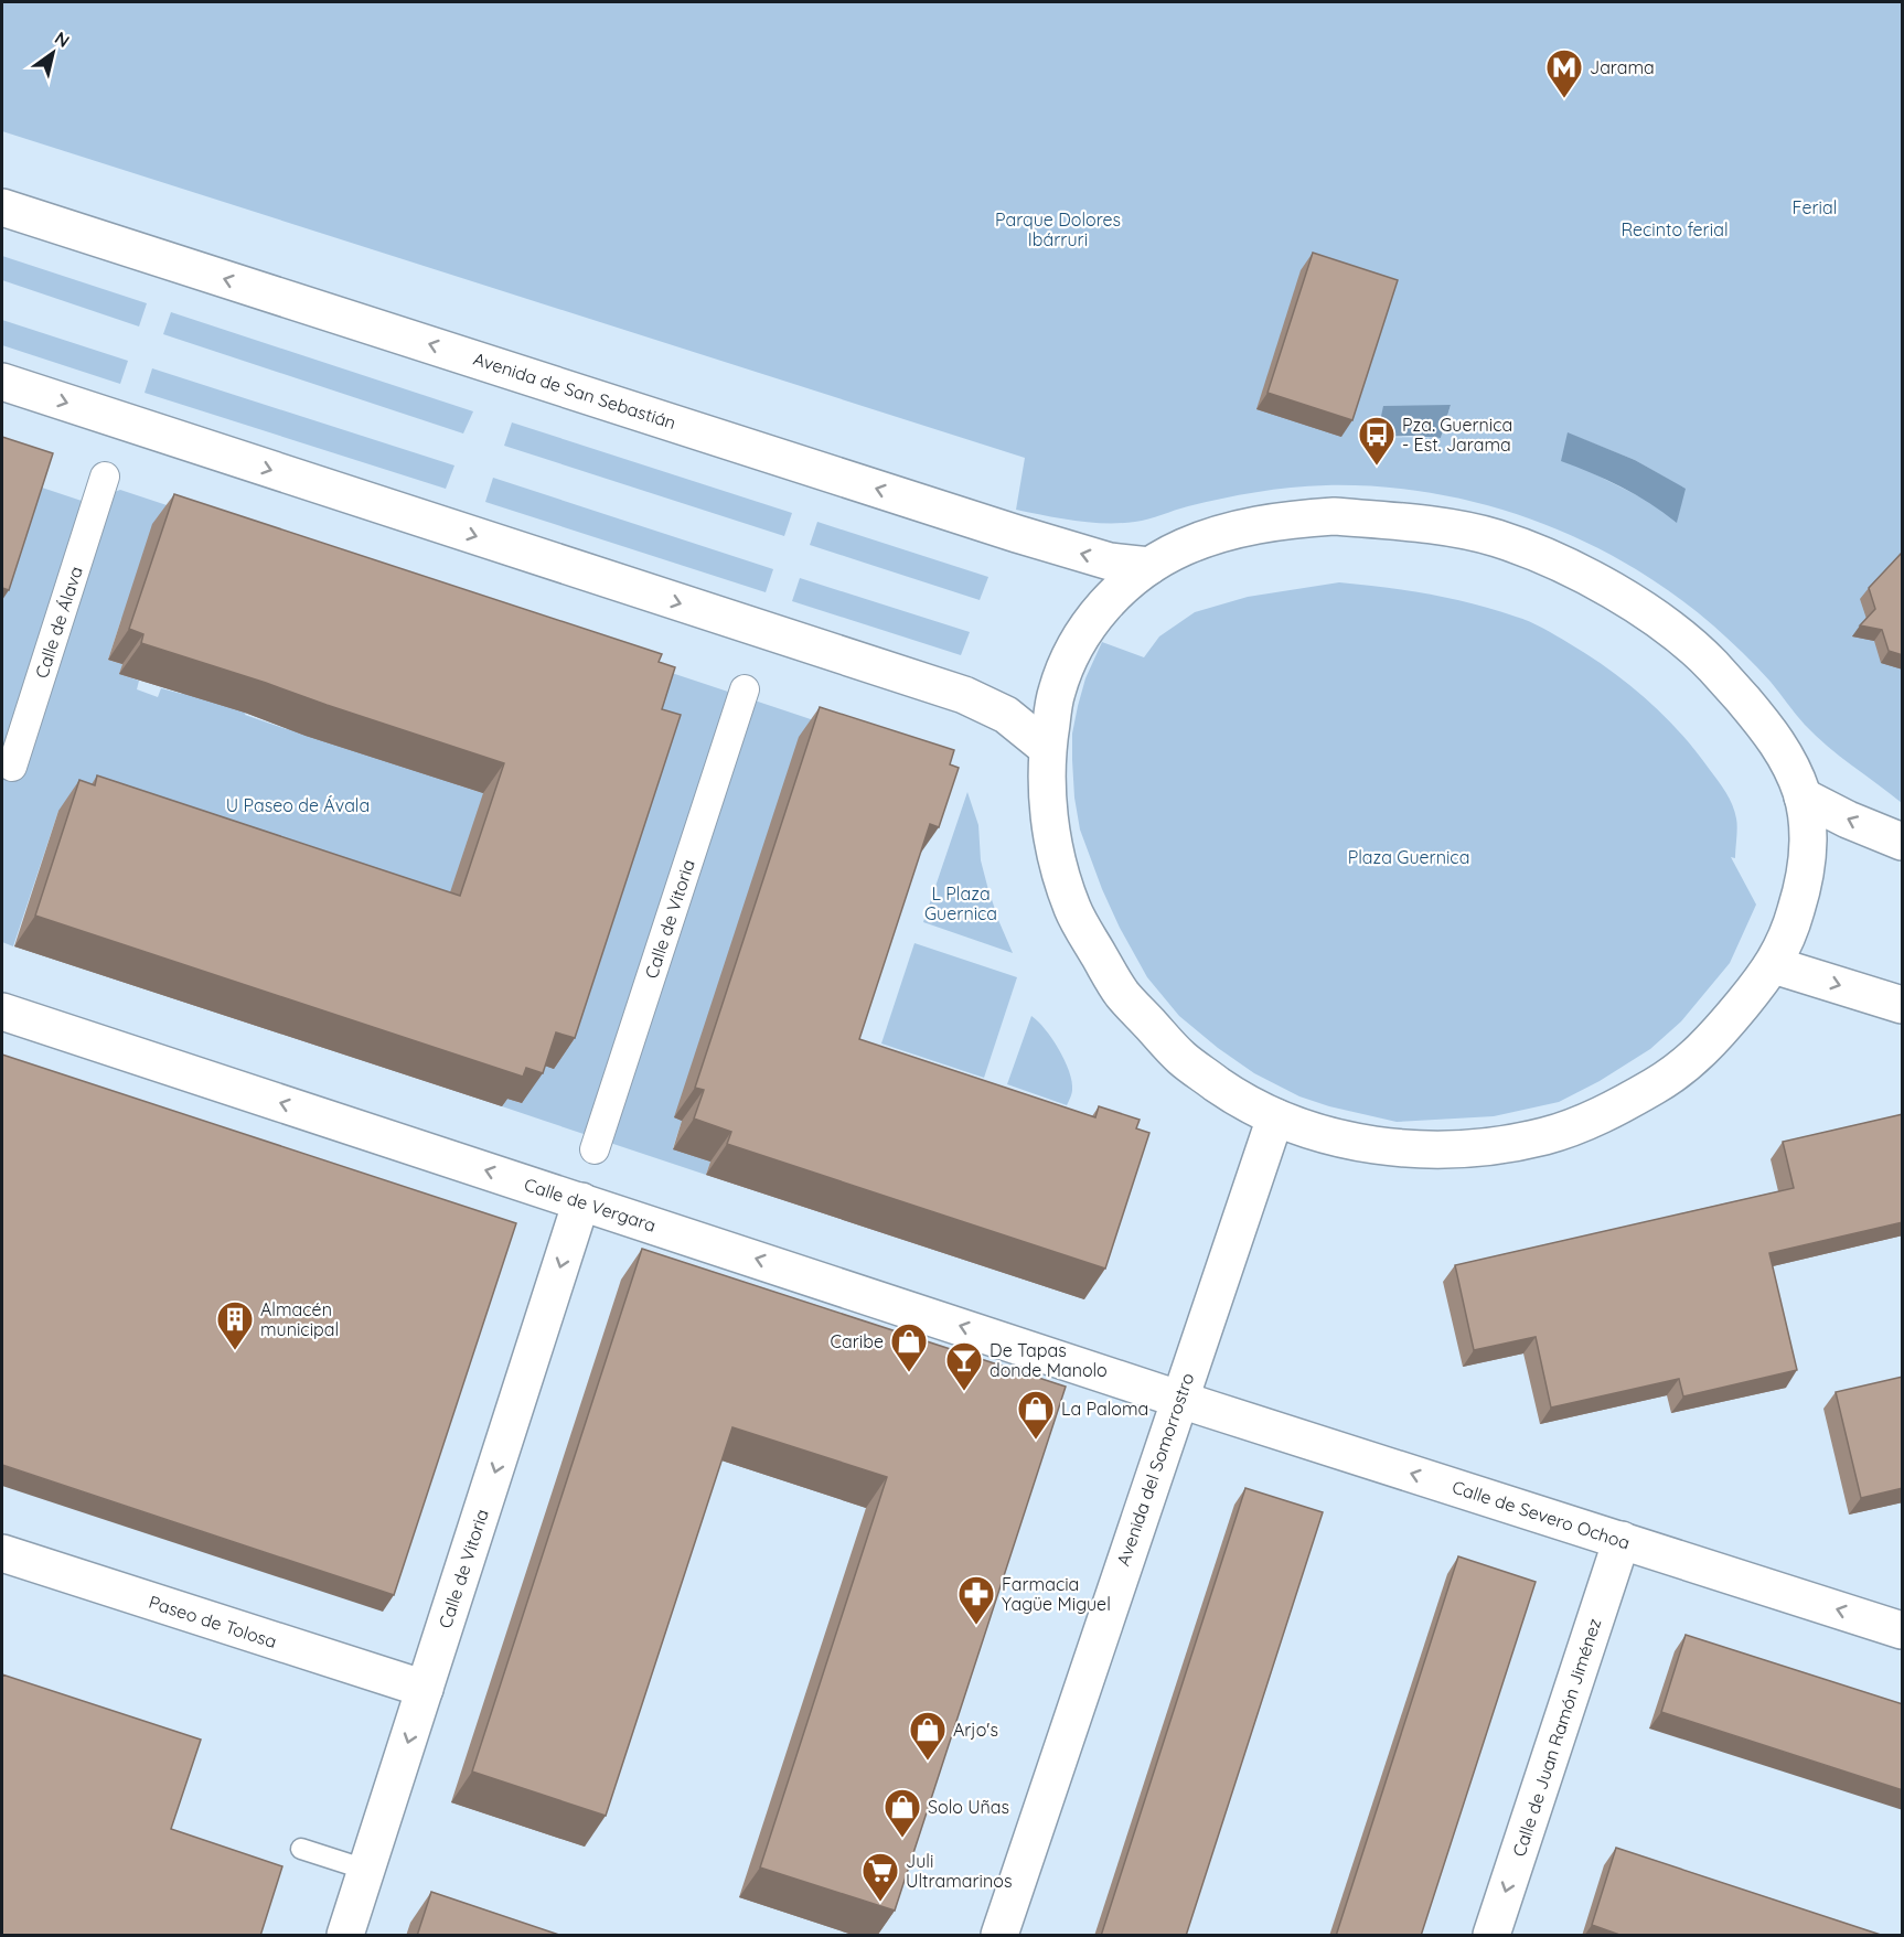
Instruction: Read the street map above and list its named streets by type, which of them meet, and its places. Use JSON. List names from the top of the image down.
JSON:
{
  "streets": {
    "street": [
      "Avenida de San Sebastián",
      "Calle de Álava",
      "Calle de Vitoria",
      "Calle de Vergara",
      "Avenida del Somorrostro",
      "Calle de Severo Ochoa",
      "Paseo de Tolosa",
      "Calle de Juan Ramón Jiménez"
    ]
  },
  "crossings": [
    ["Calle de Vitoria", "Calle de Vergara"],
    ["Calle de Vitoria", "Paseo de Tolosa"],
    ["Calle de Vergara", "Avenida del Somorrostro"],
    ["Calle de Vergara", "Calle de Severo Ochoa"],
    ["Avenida del Somorrostro", "Calle de Severo Ochoa"],
    ["Calle de Severo Ochoa", "Calle de Juan Ramón Jiménez"]
  ],
  "one_way": [
    "Calle de Vitoria",
    "Calle de Vergara",
    "Calle de Severo Ochoa",
    "Calle de Juan Ramón Jiménez"
  ],
  "parks": [
    "Ferial",
    "Parque Dolores Ibárruri",
    "Recinto ferial",
    "U Paseo de Ávala",
    "Plaza Guernica",
    "L Plaza Guernica"
  ],
  "places": {
    "metro station": ["Jarama"],
    "bus stop": ["Pza. Guernica - Est. Jarama"],
    "building": ["Almacén municipal"],
    "shop": [
      "Caribe",
      "La Paloma",
      "Arjo's",
      "Solo Uñas"
    ],
    "bar": ["De Tapas donde Manolo"],
    "pharmacy": ["Farmacia Yagüe Miguel"],
    "supermarket": ["Juli Ultramarinos"]
  },
  "north": "top right"
}
